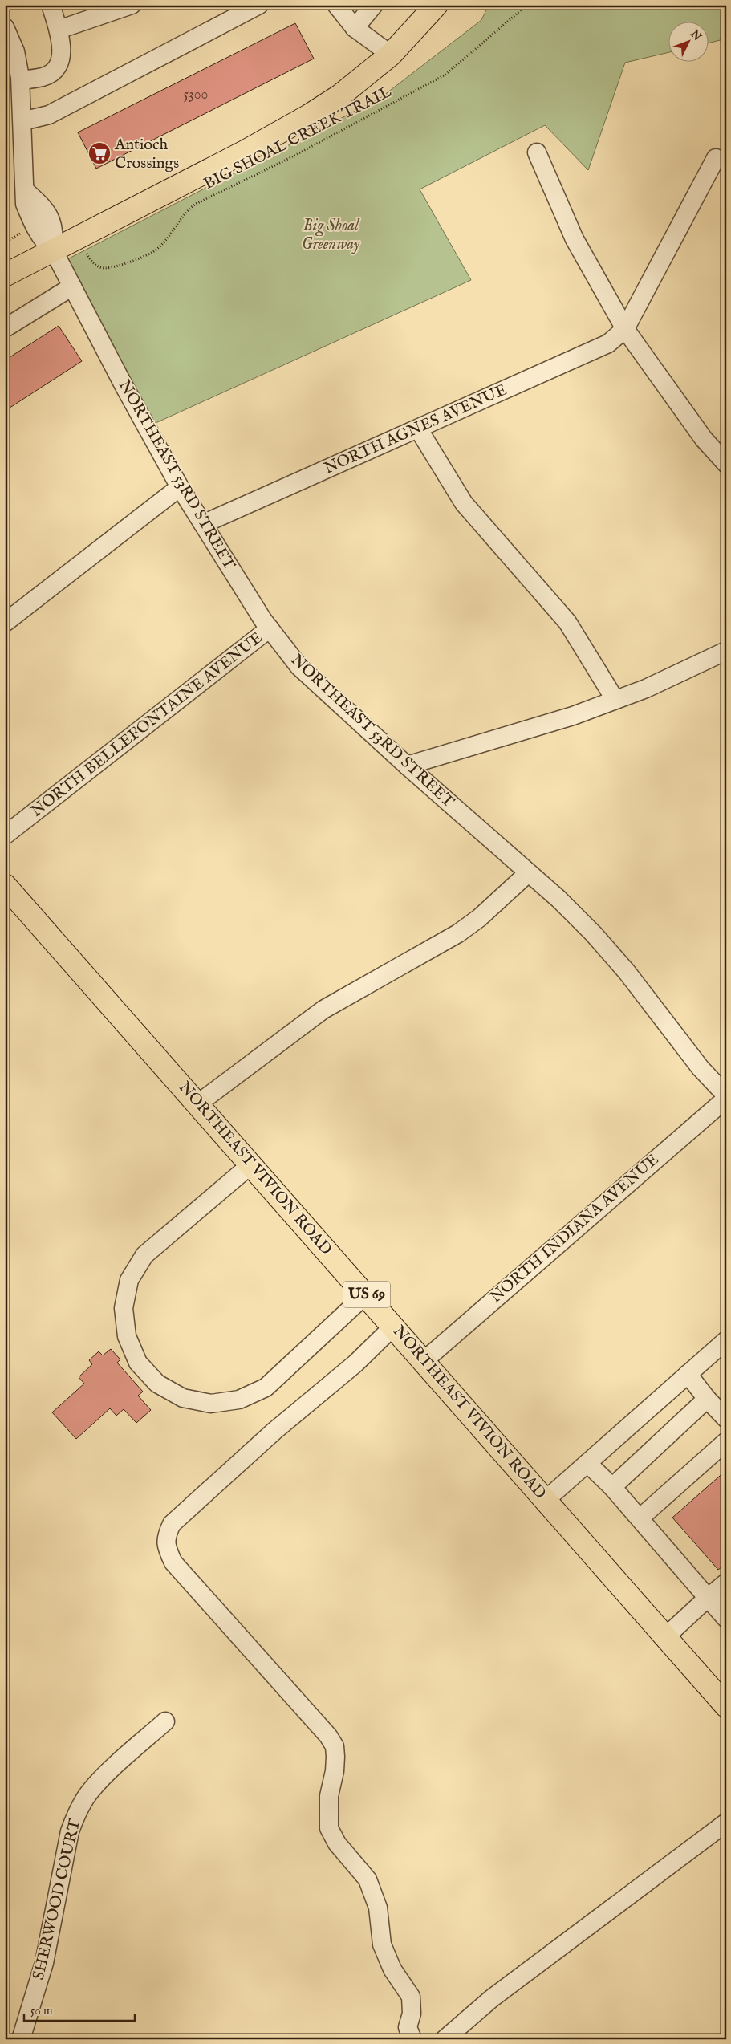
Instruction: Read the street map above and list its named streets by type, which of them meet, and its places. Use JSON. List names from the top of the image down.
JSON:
{
  "streets": {
    "main road": ["NORTHEAST VIVION ROAD", "US 69"],
    "street": [
      "NORTH AGNES AVENUE",
      "NORTHEAST 53RD STREET",
      "NORTH BELLEFONTAINE AVENUE",
      "NORTH INDIANA AVENUE",
      "SHERWOOD COURT"
    ],
    "path": ["BIG SHOAL CREEK TRAIL"]
  },
  "crossings": [
    ["NORTH AGNES AVENUE", "NORTHEAST 53RD STREET"],
    ["NORTHEAST 53RD STREET", "NORTH BELLEFONTAINE AVENUE"],
    ["NORTHEAST 53RD STREET", "NORTH INDIANA AVENUE"],
    ["NORTHEAST VIVION ROAD", "NORTH INDIANA AVENUE"]
  ],
  "parks": ["Big Shoal Greenway"],
  "places": {
    "supermarket": ["Antioch Crossings"]
  },
  "house_numbers": ["5300"],
  "scale_bar": "50 m",
  "north": "top right"
}
